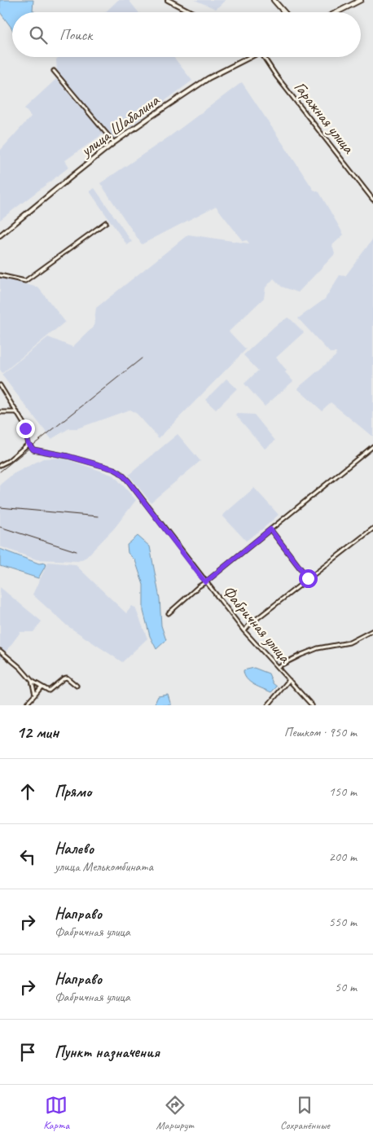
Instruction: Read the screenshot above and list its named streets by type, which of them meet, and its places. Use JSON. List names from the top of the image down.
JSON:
{
  "streets": {
    "street": ["Гаражная улица", "улица Шабалина", "Фабричная улица"]
  },
  "page": {
    "search": "Поиск",
    "heading": ["12 мин", "Пешком · 950 m"],
    "list": [
      ["Прямо", "150 m"],
      ["Налево", "улица Мелькомбината", "200 m"],
      ["Направо", "Фабричная улица", "550 m"],
      ["Направо", "Фабричная улица", "50 m"],
      "Пункт назначения"
    ],
    "nav": ["Карта", "Маршрут", "Сохранённые"]
  }
}
